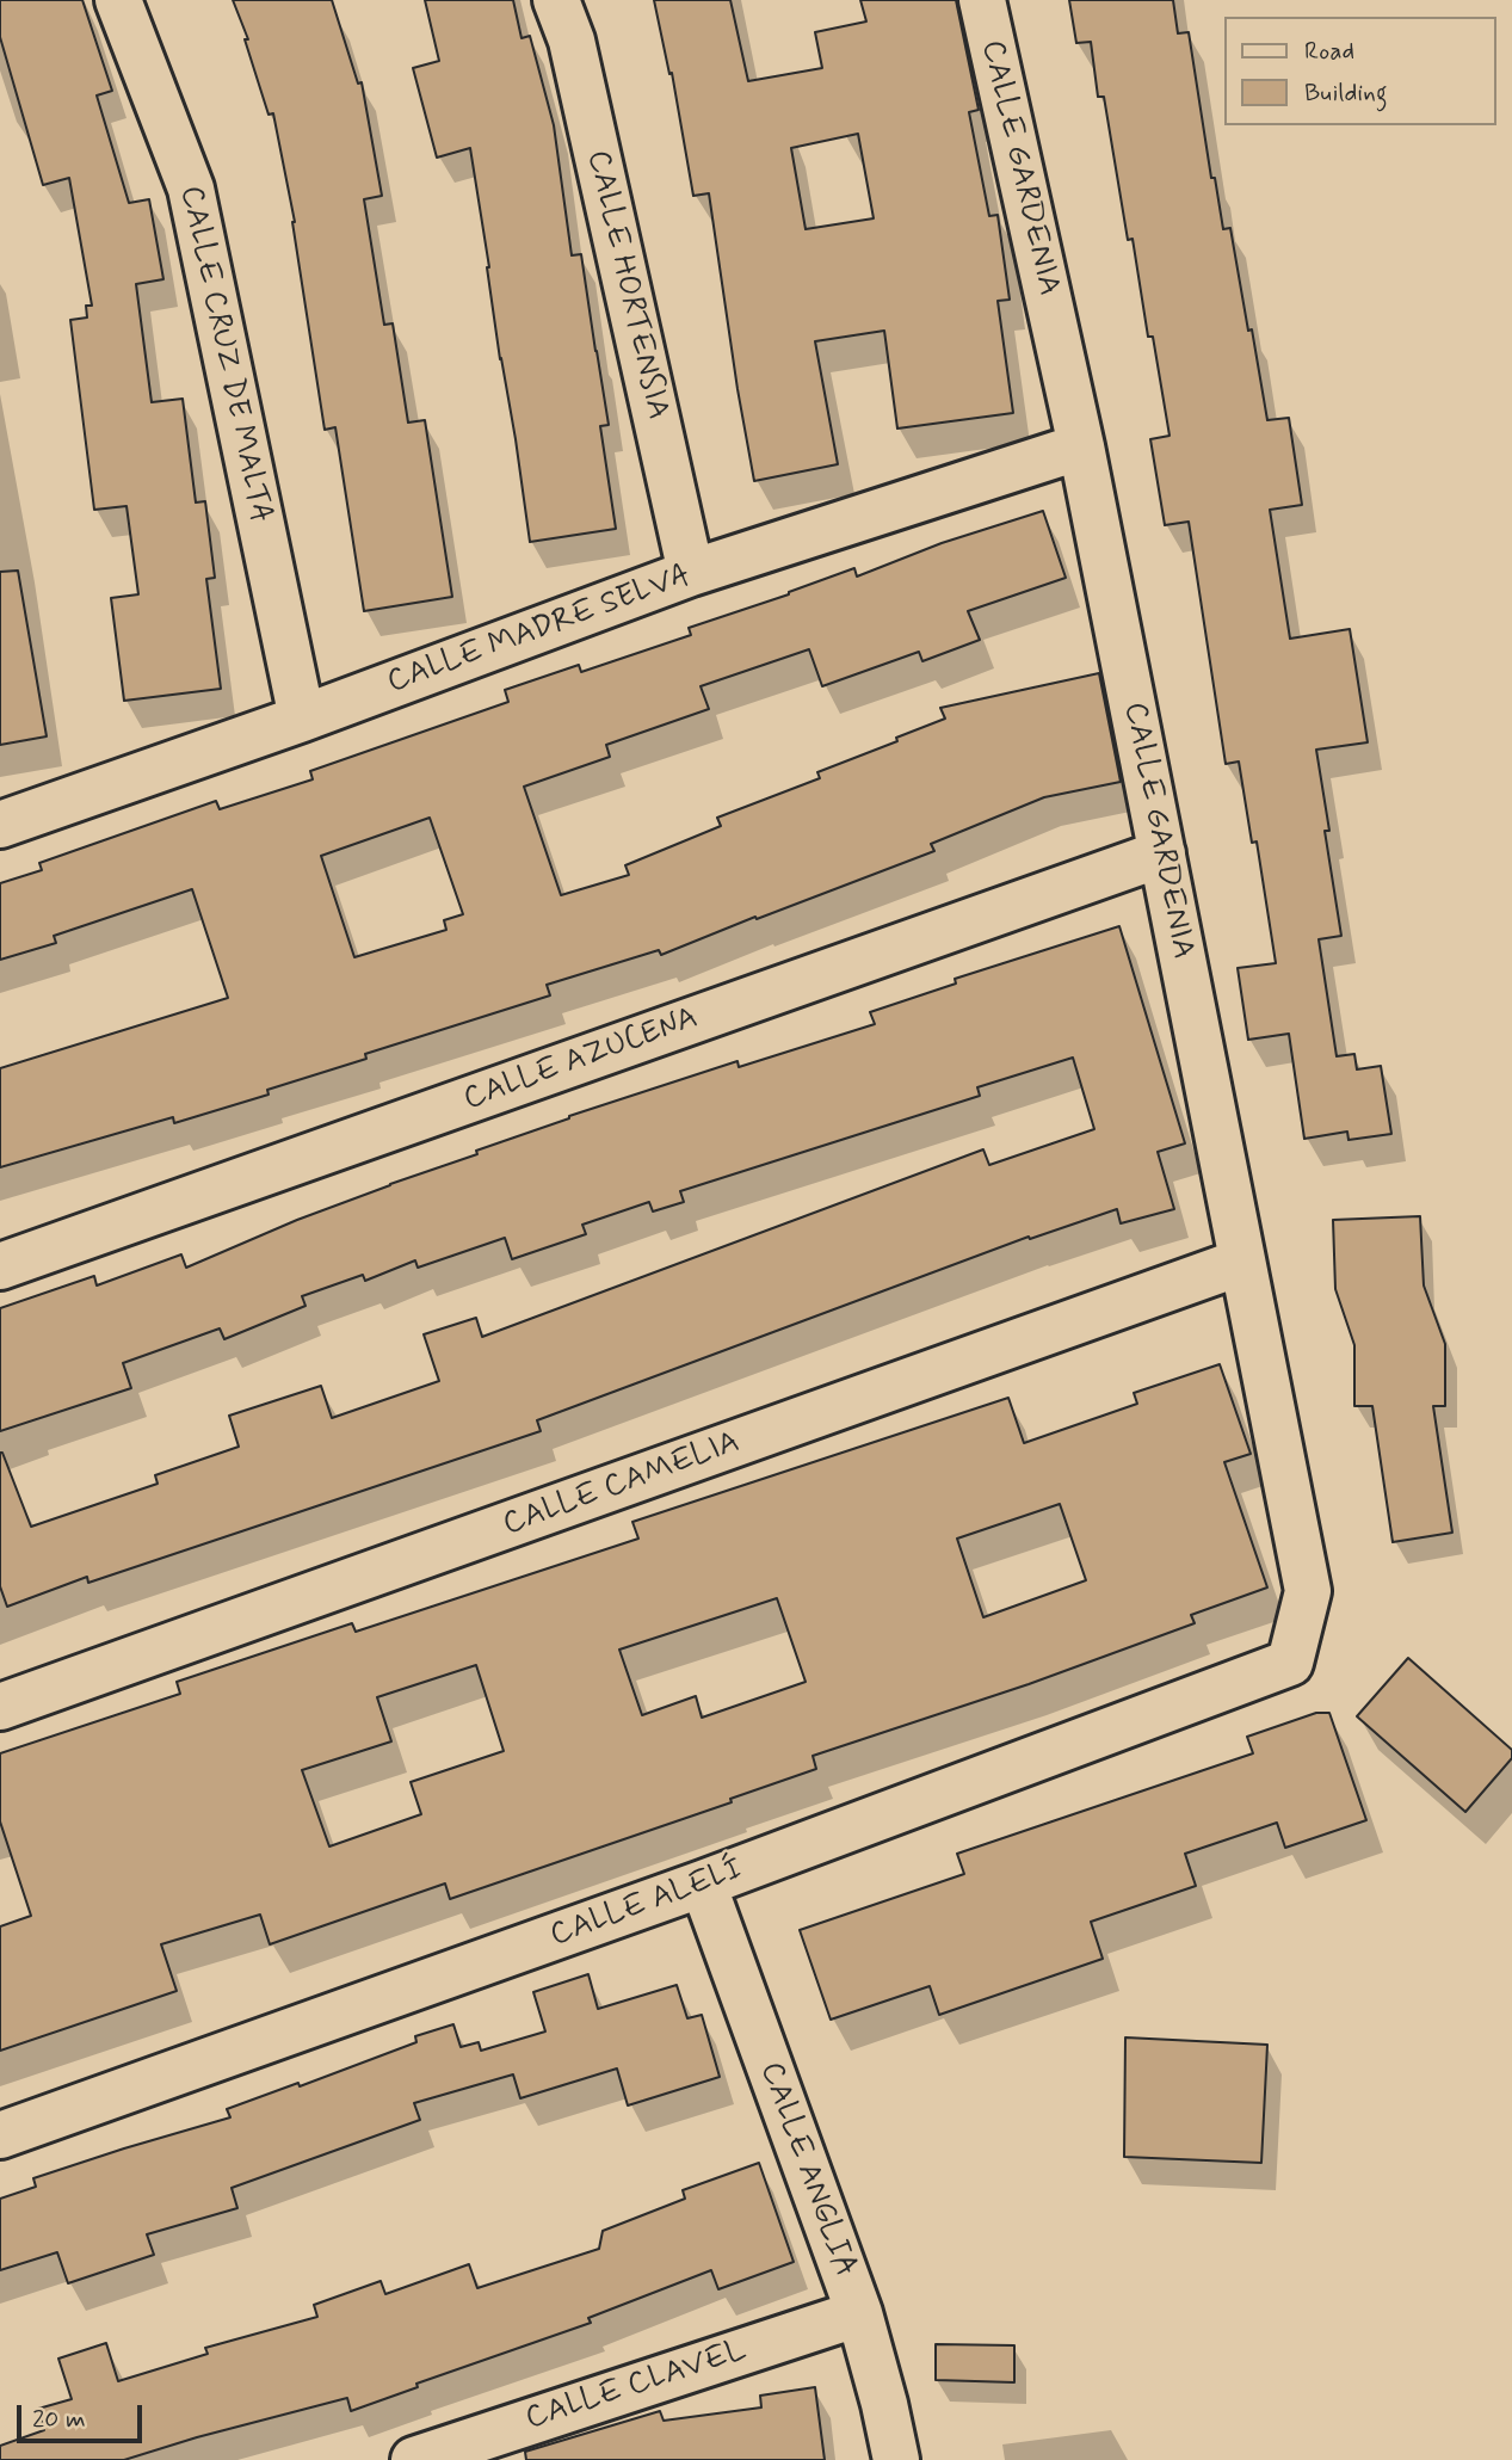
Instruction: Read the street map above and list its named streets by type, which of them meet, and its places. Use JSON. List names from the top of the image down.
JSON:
{
  "streets": {
    "street": [
      "CALLE GARDENIA",
      "CALLE HORTENSIA",
      "CALLE CRUZ DE MALTA",
      "CALLE MADRE SELVA",
      "CALLE AZUCENA",
      "CALLE CAMELIA",
      "CALLE ALELÍ",
      "CALLE ANGLIA",
      "CALLE CLAVEL"
    ]
  },
  "crossings": [
    ["CALLE GARDENIA", "CALLE MADRE SELVA"],
    ["CALLE GARDENIA", "CALLE AZUCENA"],
    ["CALLE GARDENIA", "CALLE CAMELIA"],
    ["CALLE GARDENIA", "CALLE ALELÍ"],
    ["CALLE HORTENSIA", "CALLE MADRE SELVA"],
    ["CALLE CRUZ DE MALTA", "CALLE MADRE SELVA"],
    ["CALLE ALELÍ", "CALLE ANGLIA"],
    ["CALLE ANGLIA", "CALLE CLAVEL"]
  ],
  "legend": ["Road", "Building"],
  "scale_bar": "20 m"
}
